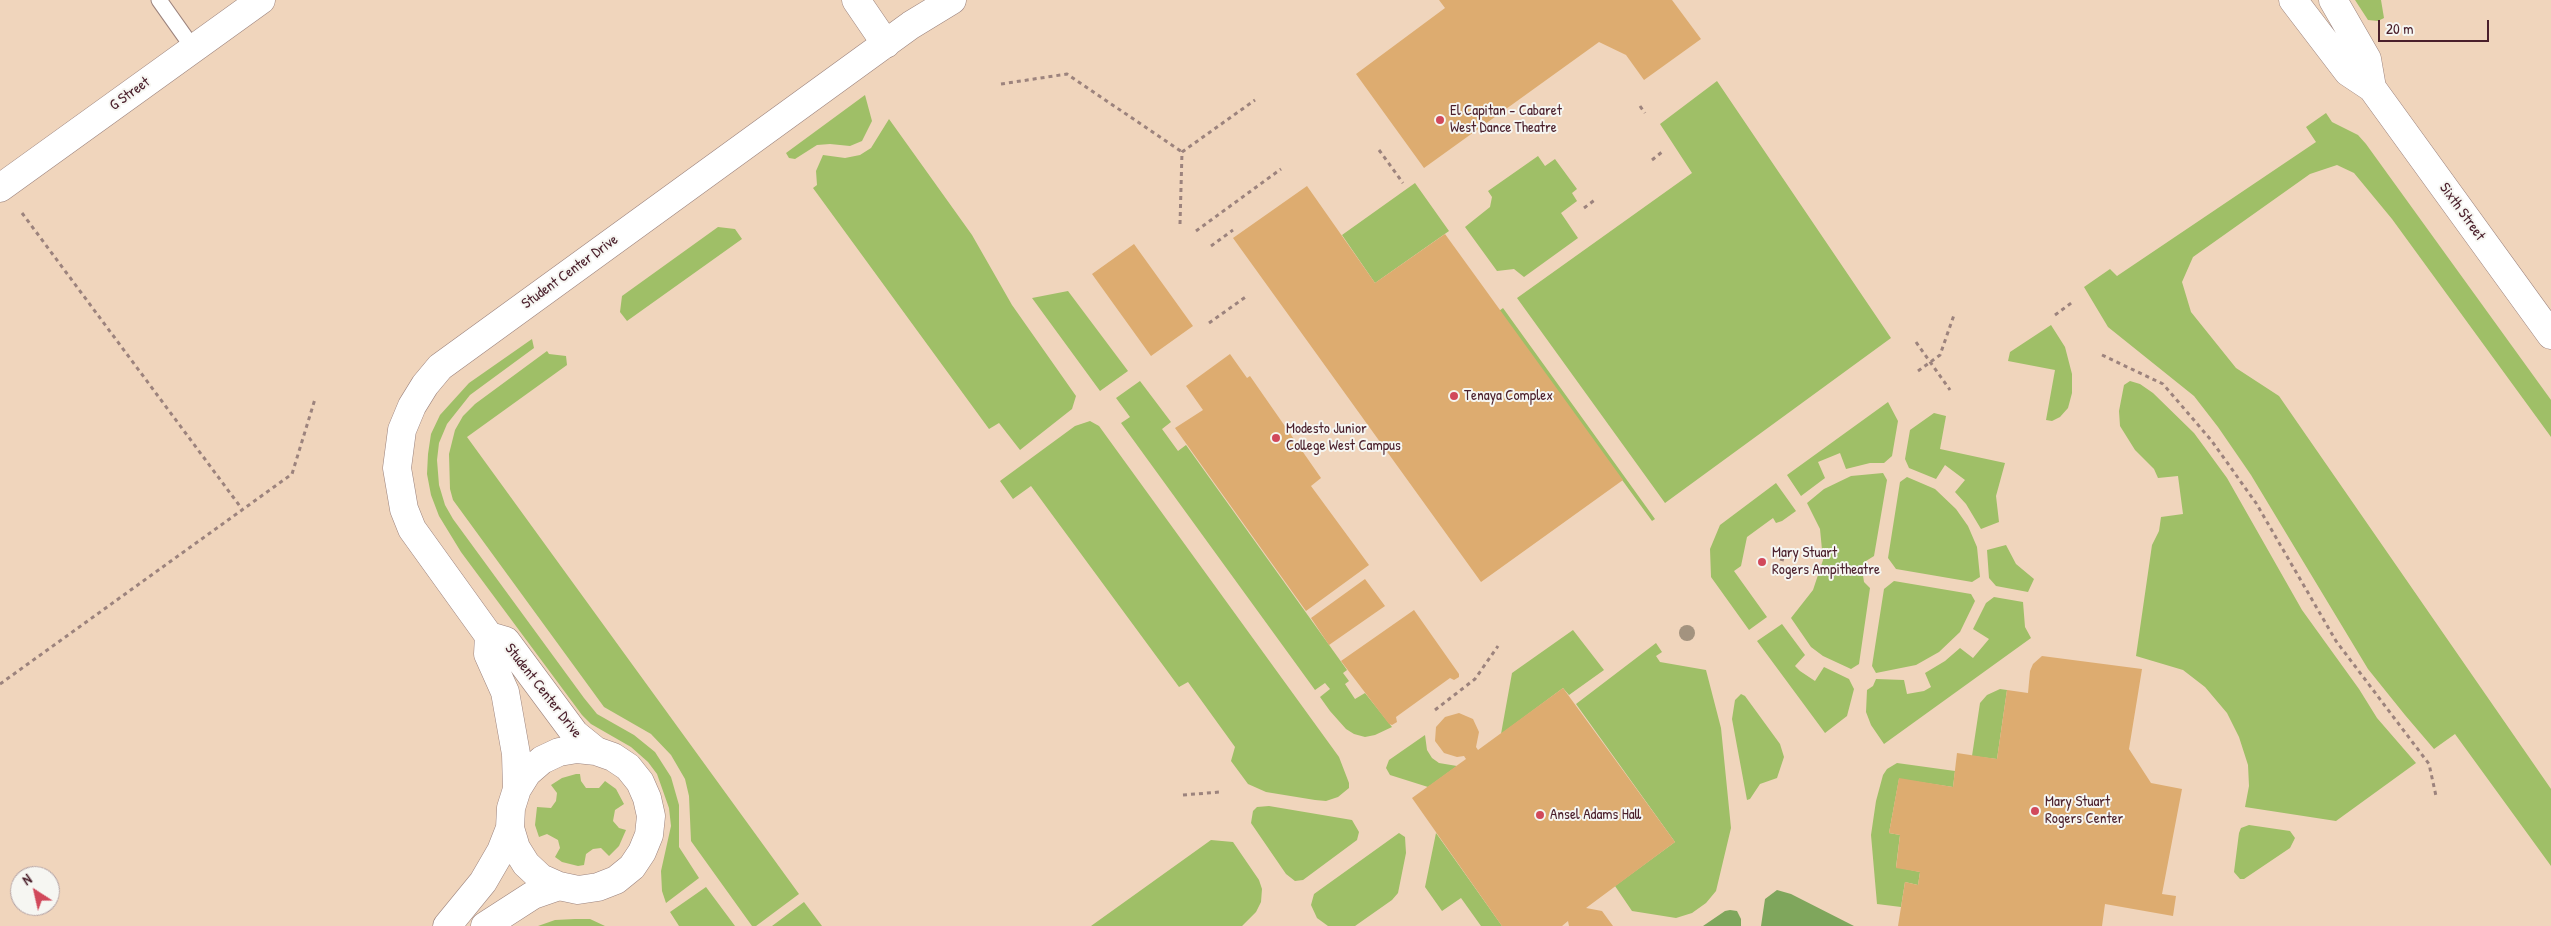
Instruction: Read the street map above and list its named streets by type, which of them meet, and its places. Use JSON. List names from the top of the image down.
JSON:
{
  "streets": {
    "street": ["G Street", "Sixth Street", "Student Center Drive"]
  },
  "places": [
    "El Capitan - Cabaret West Dance Theatre",
    "Tenaya Complex",
    "Modesto Junior College West Campus",
    "Mary Stuart Rogers Ampitheatre",
    "Mary Stuart Rogers Center",
    "Ansel Adams Hall"
  ],
  "scale_bar": "20 m",
  "north": "top left"
}
